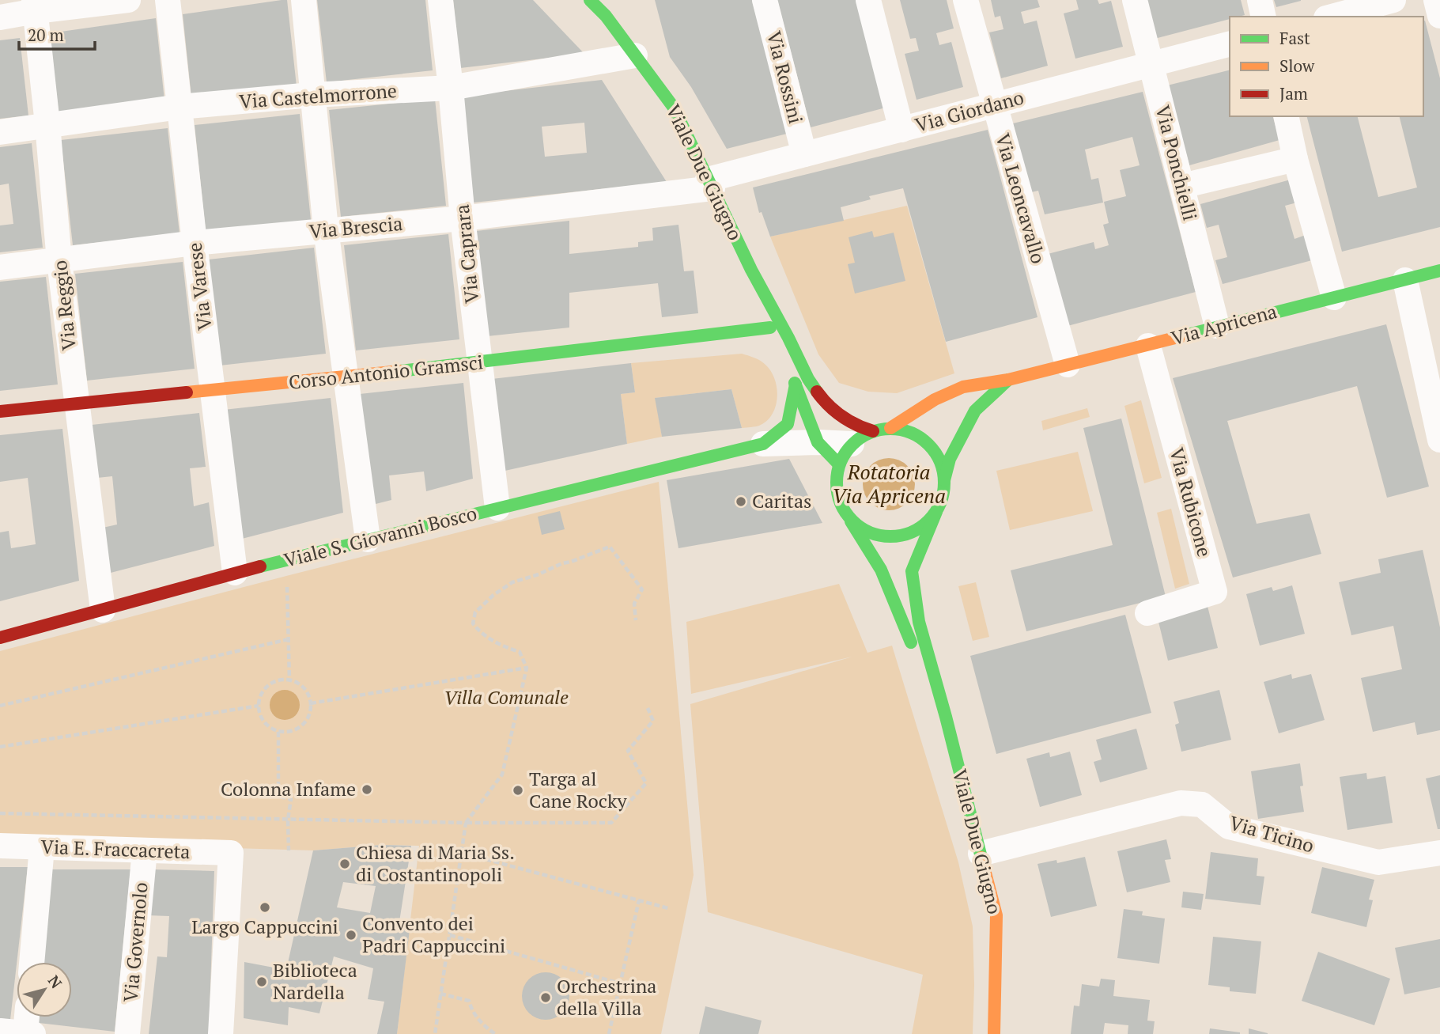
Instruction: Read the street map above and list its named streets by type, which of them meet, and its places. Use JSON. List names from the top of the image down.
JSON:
{
  "streets": {
    "main road": [
      "Viale Due Giugno",
      "Via Apricena",
      "Corso Antonio Gramsci",
      "Viale S. Giovanni Bosco"
    ],
    "street": [
      "Via Rossini",
      "Via Castelmorrone",
      "Via Giordano",
      "Via Ponchielli",
      "Via Leoncavallo",
      "Via Brescia",
      "Via Caprara",
      "Via Varese",
      "Via Reggio",
      "Via Rubicone",
      "Via Ticino",
      "Via E. Fraccacreta",
      "Via Governolo"
    ]
  },
  "crossings": [
    ["Via Rossini", "Via Giordano"],
    ["Via Castelmorrone", "Viale Due Giugno"],
    ["Via Castelmorrone", "Via Caprara"],
    ["Via Castelmorrone", "Via Varese"],
    ["Via Castelmorrone", "Via Reggio"],
    ["Via Giordano", "Via Ponchielli"],
    ["Via Giordano", "Viale Due Giugno"],
    ["Via Giordano", "Via Leoncavallo"],
    ["Via Giordano", "Via Brescia"],
    ["Via Ponchielli", "Via Apricena"],
    ["Viale Due Giugno", "Via Brescia"],
    ["Viale Due Giugno", "Via Apricena"],
    ["Viale Due Giugno", "Corso Antonio Gramsci"],
    ["Viale Due Giugno", "Viale S. Giovanni Bosco"],
    ["Viale Due Giugno", "Via Ticino"],
    ["Via Leoncavallo", "Via Apricena"],
    ["Via Brescia", "Via Caprara"],
    ["Via Brescia", "Via Varese"],
    ["Via Brescia", "Via Reggio"],
    ["Via Caprara", "Corso Antonio Gramsci"],
    ["Via Caprara", "Viale S. Giovanni Bosco"],
    ["Via Varese", "Corso Antonio Gramsci"],
    ["Via Varese", "Viale S. Giovanni Bosco"],
    ["Via Reggio", "Corso Antonio Gramsci"],
    ["Via Reggio", "Viale S. Giovanni Bosco"],
    ["Via Apricena", "Via Rubicone"],
    ["Via Apricena", "Viale S. Giovanni Bosco"],
    ["Via E. Fraccacreta", "Via Governolo"]
  ],
  "water": ["Rotatoria Via Apricena"],
  "parks": ["Villa Comunale"],
  "places": [
    "Caritas",
    "Colonna Infame",
    "Targa al Cane Rocky",
    "Chiesa di Maria Ss. di Costantinopoli",
    "Largo Cappuccini",
    "Convento dei Padri Cappuccini",
    "Biblioteca Nardella",
    "Orchestrina della Villa"
  ],
  "legend": ["Fast", "Slow", "Jam"],
  "scale_bar": "20 m",
  "north": "top right"
}
